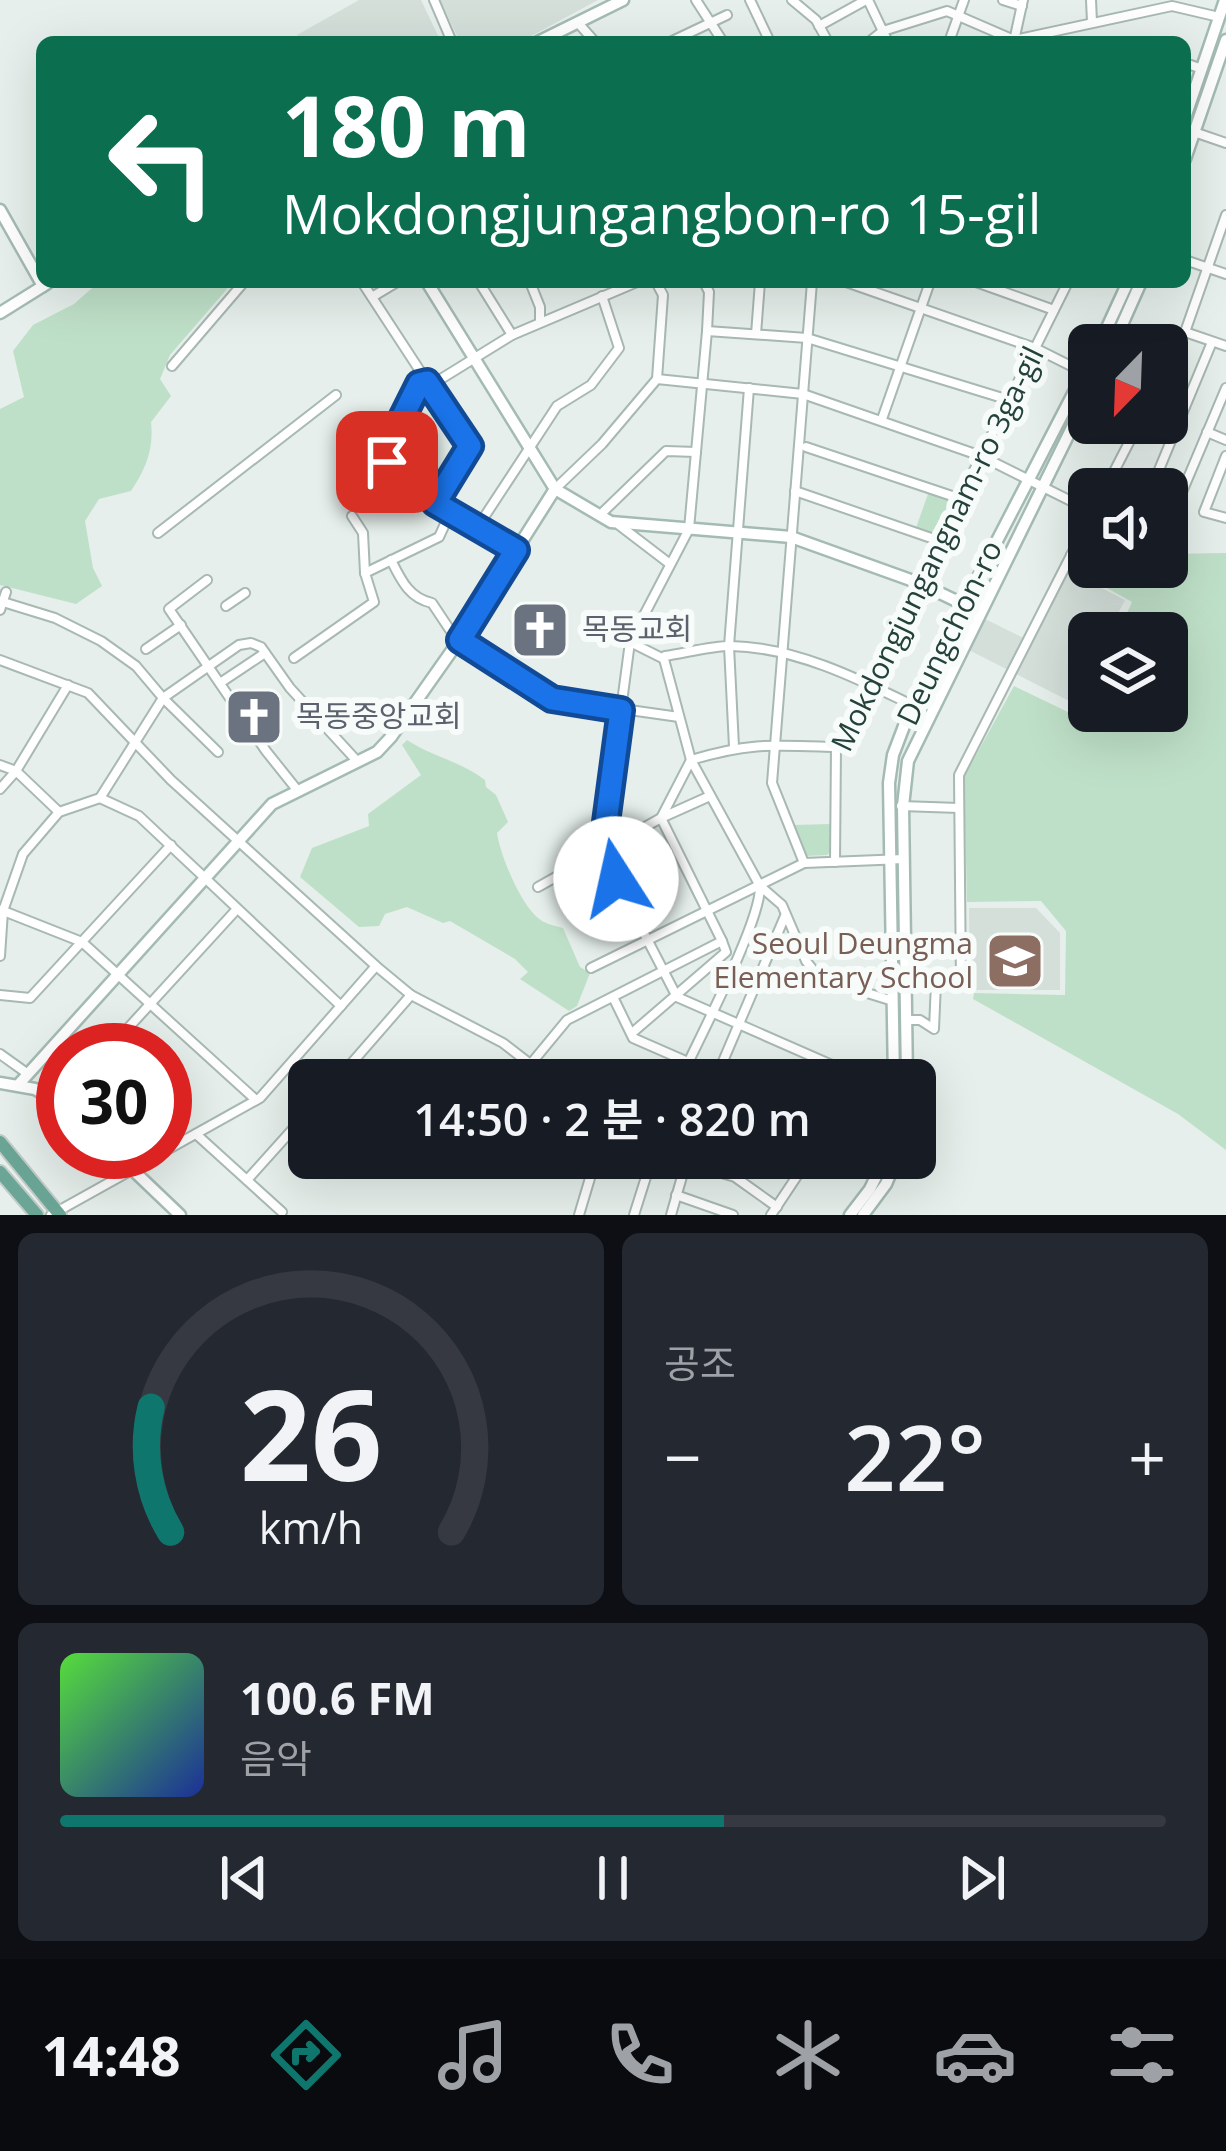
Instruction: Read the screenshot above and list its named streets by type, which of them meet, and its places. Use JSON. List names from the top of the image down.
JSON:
{
  "streets": {
    "main road": ["Deungchon-ro"],
    "street": ["Mokdongjungangnam-ro 3ga-gil"]
  },
  "places": {
    "church": ["목동교회", "목동중앙교회"],
    "school or university": ["Seoul Deungma Elementary School"]
  },
  "north": "bottom left",
  "page": {
    "turn": ["180 m", "Mokdongjungangbon-ro 15-gil"],
    "limit": "30",
    "trip": "14:50 · 2 분 · 820 m",
    "tile": "공조",
    "heat": ["−", "22°", "+"],
    "song": ["100.6 FM", "음악"],
    "tabs": "14:48",
    "gauge": ["26", "km/h"]
  }
}
